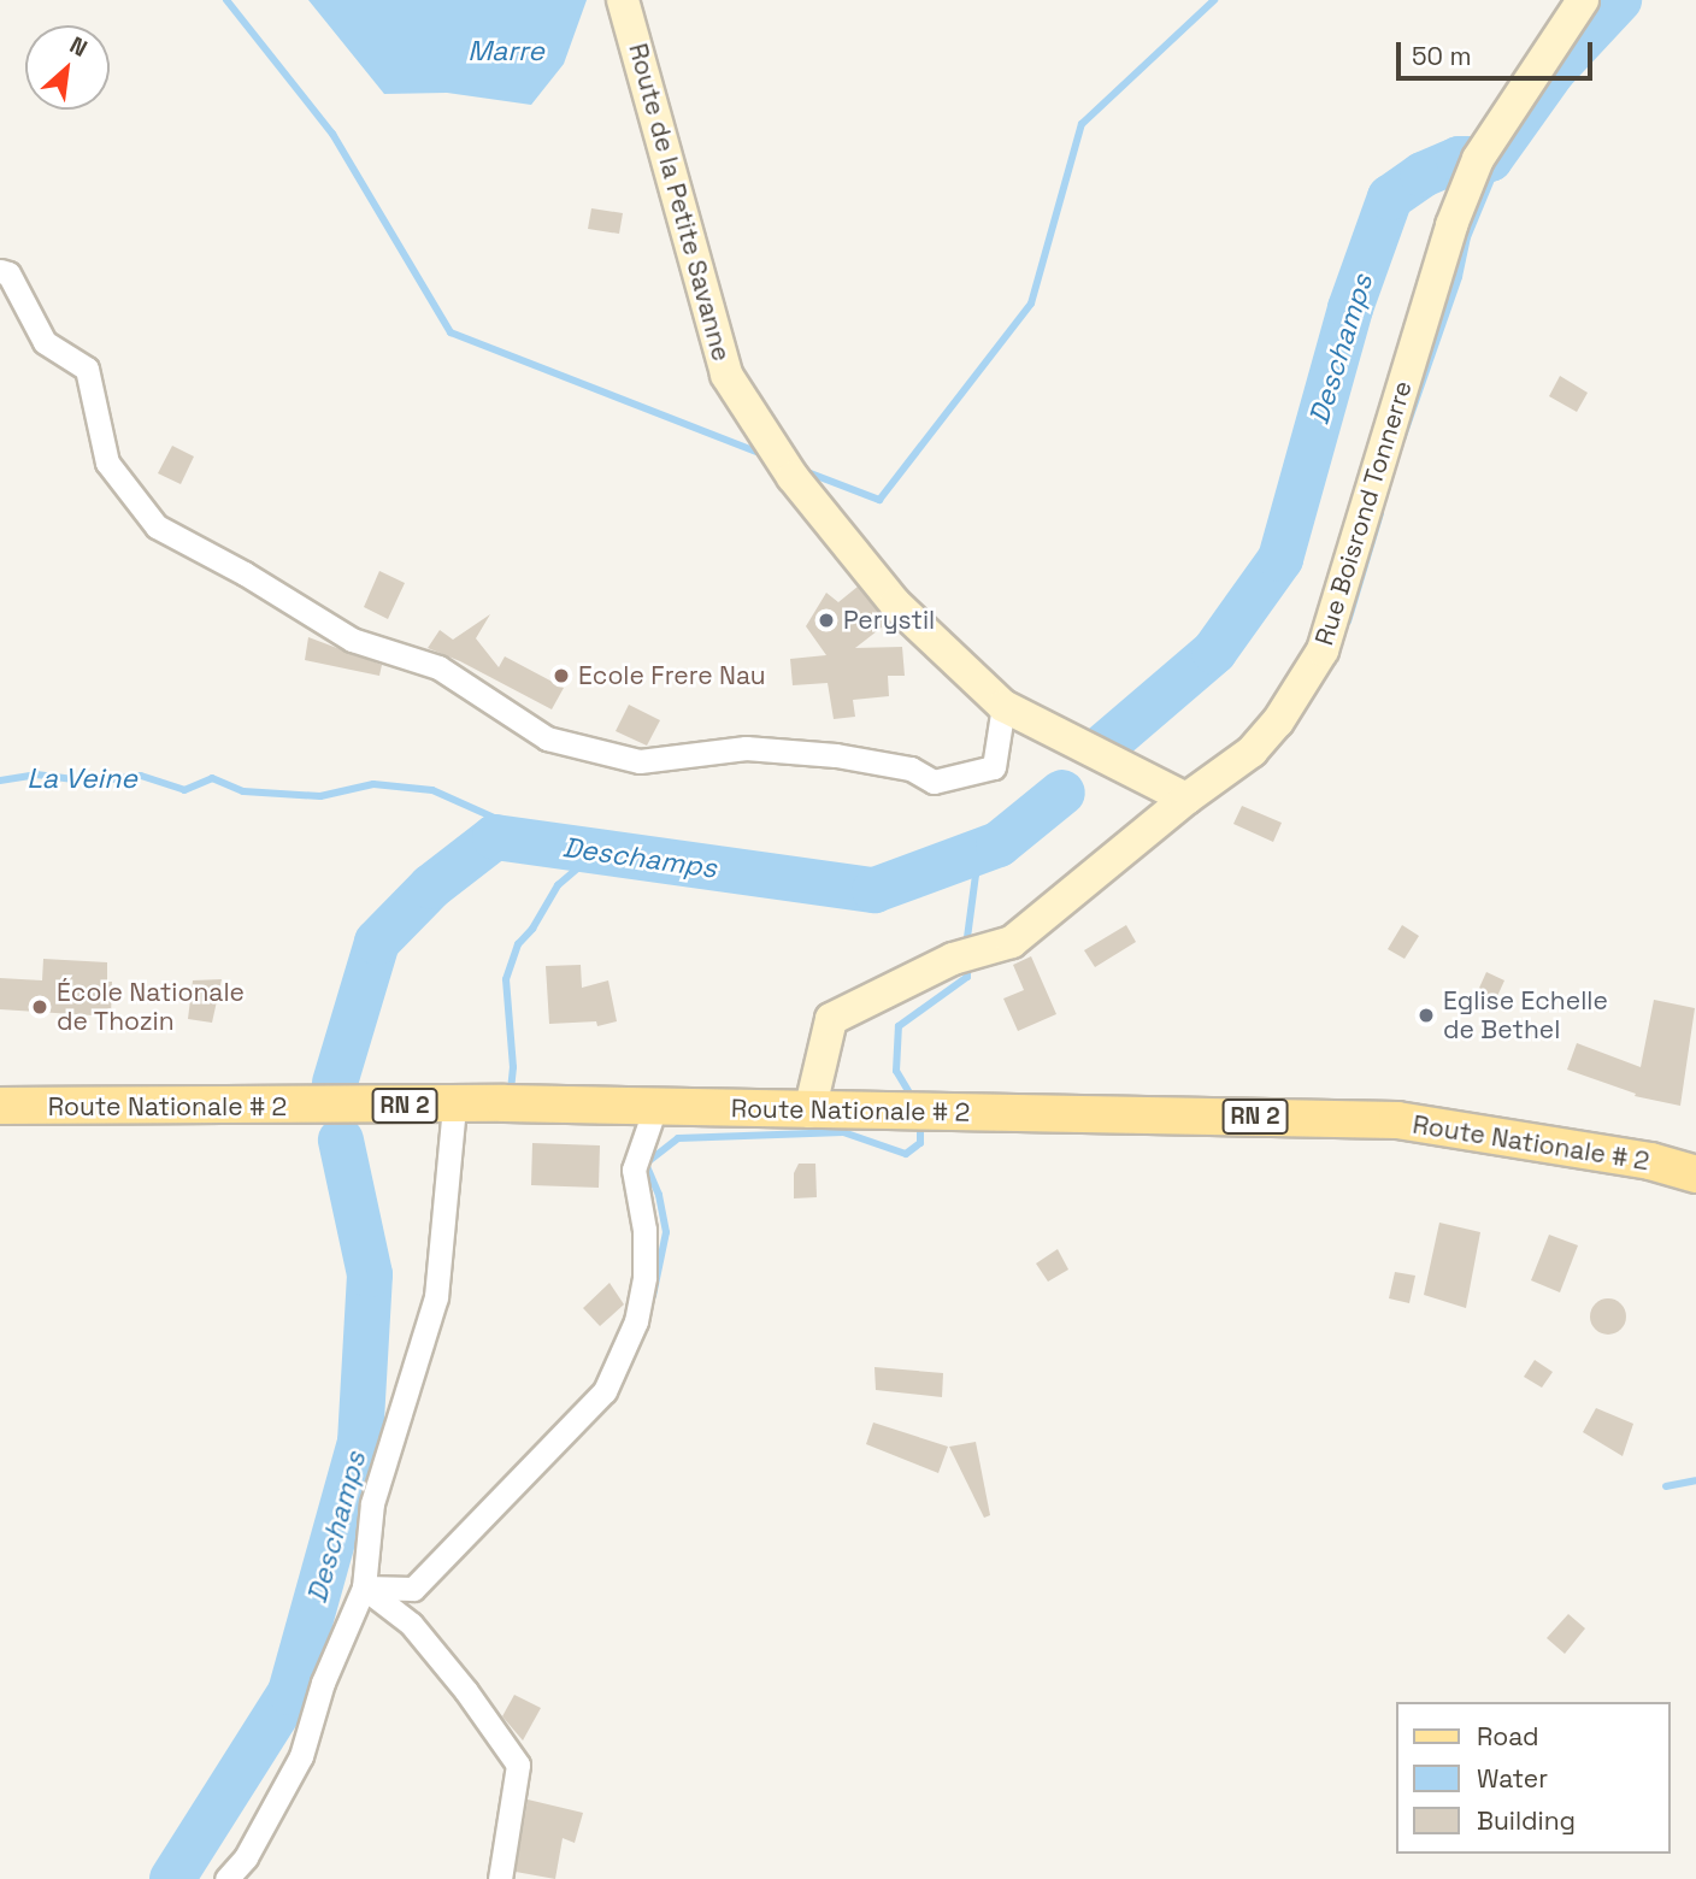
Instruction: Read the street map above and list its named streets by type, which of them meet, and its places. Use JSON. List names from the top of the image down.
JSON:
{
  "streets": {
    "main road": ["RN 2", "Route Nationale # 2"],
    "street": ["Route de la Petite Savanne", "Rue Boisrond Tonnerre"]
  },
  "crossings": [
    ["Route de la Petite Savanne", "Rue Boisrond Tonnerre"],
    ["Rue Boisrond Tonnerre", "Route Nationale # 2"]
  ],
  "water": ["Marre", "Deschamps", "La Veine"],
  "places": [
    "Perystil",
    "Ecole Frere Nau",
    "École Nationale de Thozin",
    "Eglise Echelle de Bethel"
  ],
  "legend": ["Road", "Water", "Building"],
  "scale_bar": "50 m",
  "north": "top right"
}
